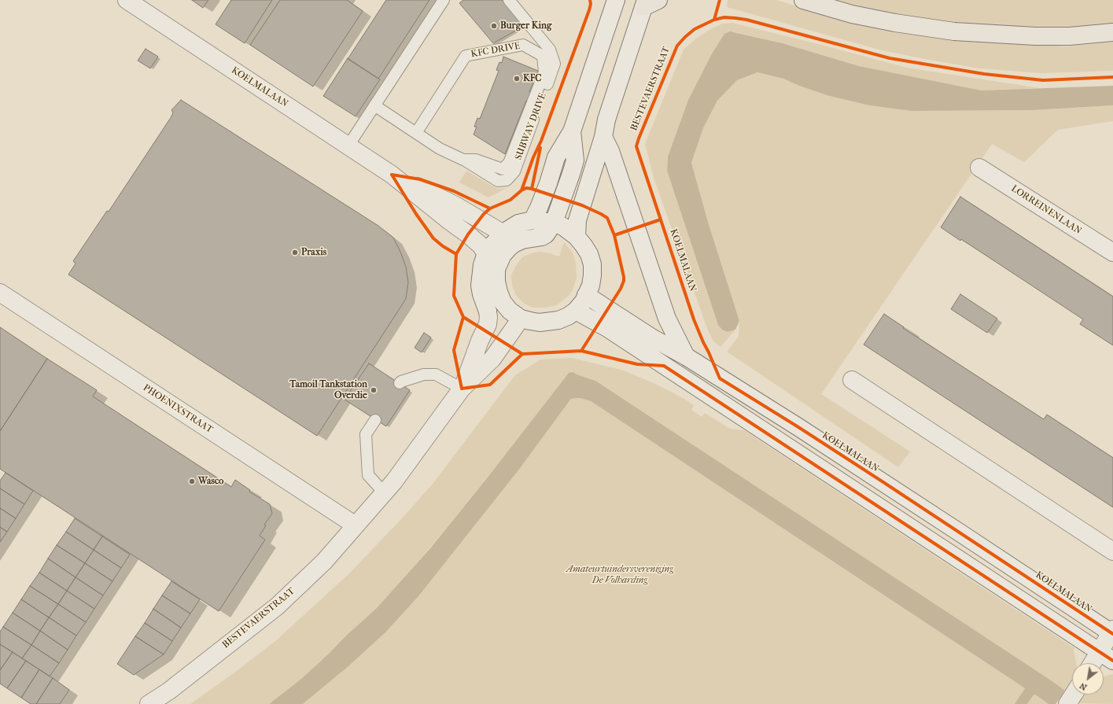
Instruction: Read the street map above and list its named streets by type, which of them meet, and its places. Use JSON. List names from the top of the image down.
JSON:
{
  "streets": {
    "street": [
      "KOELMALAAN",
      "BESTEVAERSTRAAT",
      "LORREINENLAAN",
      "PHOENIXSTRAAT"
    ],
    "lane": ["KFC DRIVE", "SUBWAY DRIVE"]
  },
  "crossings": [
    ["KFC DRIVE", "SUBWAY DRIVE"],
    ["KOELMALAAN", "BESTEVAERSTRAAT"],
    ["BESTEVAERSTRAAT", "PHOENIXSTRAAT"]
  ],
  "parks": ["Amateurtuindersvereniging De Volharding"],
  "places": [
    "Burger King",
    "KFC",
    "Praxis",
    "Tamoil Tankstation Overdie",
    "Wasco"
  ],
  "north": "bottom left"
}
